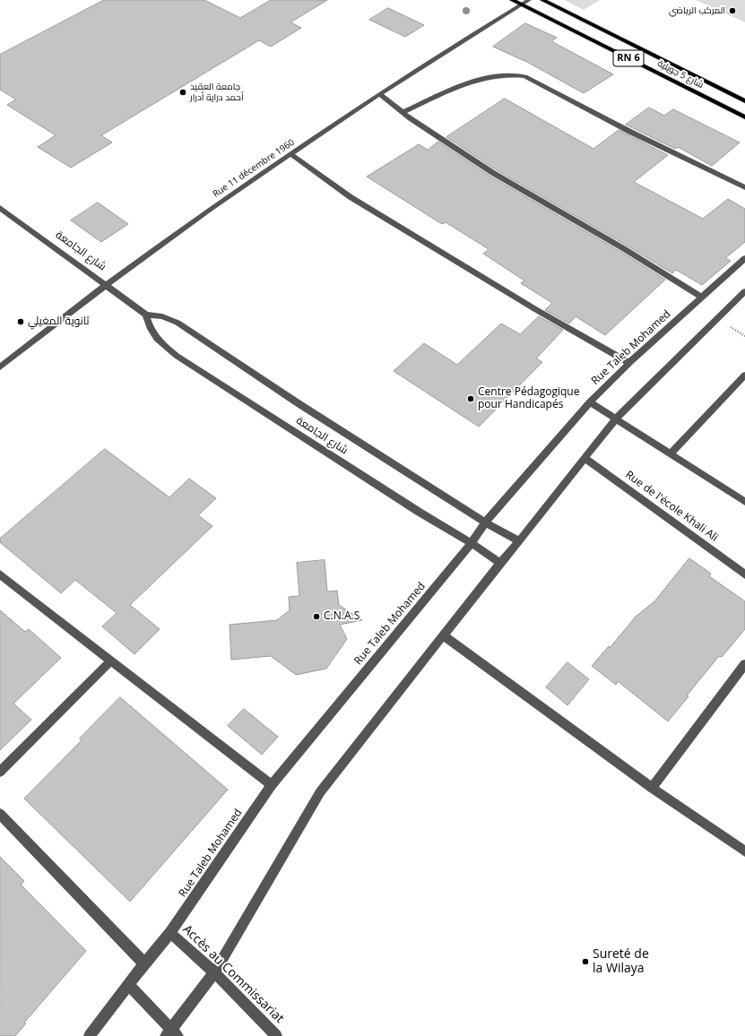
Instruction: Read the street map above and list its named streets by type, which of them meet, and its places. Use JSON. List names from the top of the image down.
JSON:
{
  "streets": {
    "main road": ["RN 6", "شارع 5 جويلية"],
    "street": [
      "Rue 11 décembre 1960",
      "شارع الجامعة",
      "Rue Taleb Mohamed",
      "Rue de l'école Khali Ali",
      "Accès au Commissariat"
    ]
  },
  "crossings": [
    ["شارع 5 جويلية", "Rue 11 décembre 1960"],
    ["Rue 11 décembre 1960", "شارع الجامعة"],
    ["شارع الجامعة", "Rue Taleb Mohamed"],
    ["Rue Taleb Mohamed", "Accès au Commissariat"]
  ],
  "places": [
    "المركب الرياضي",
    "جامعة العقيد أحمد دراية أدرار",
    "ثانوية المغيلي",
    "Centre Pédagogique pour Handicapés",
    "C.N.A.S",
    "Sureté de la Wilaya"
  ]
}
